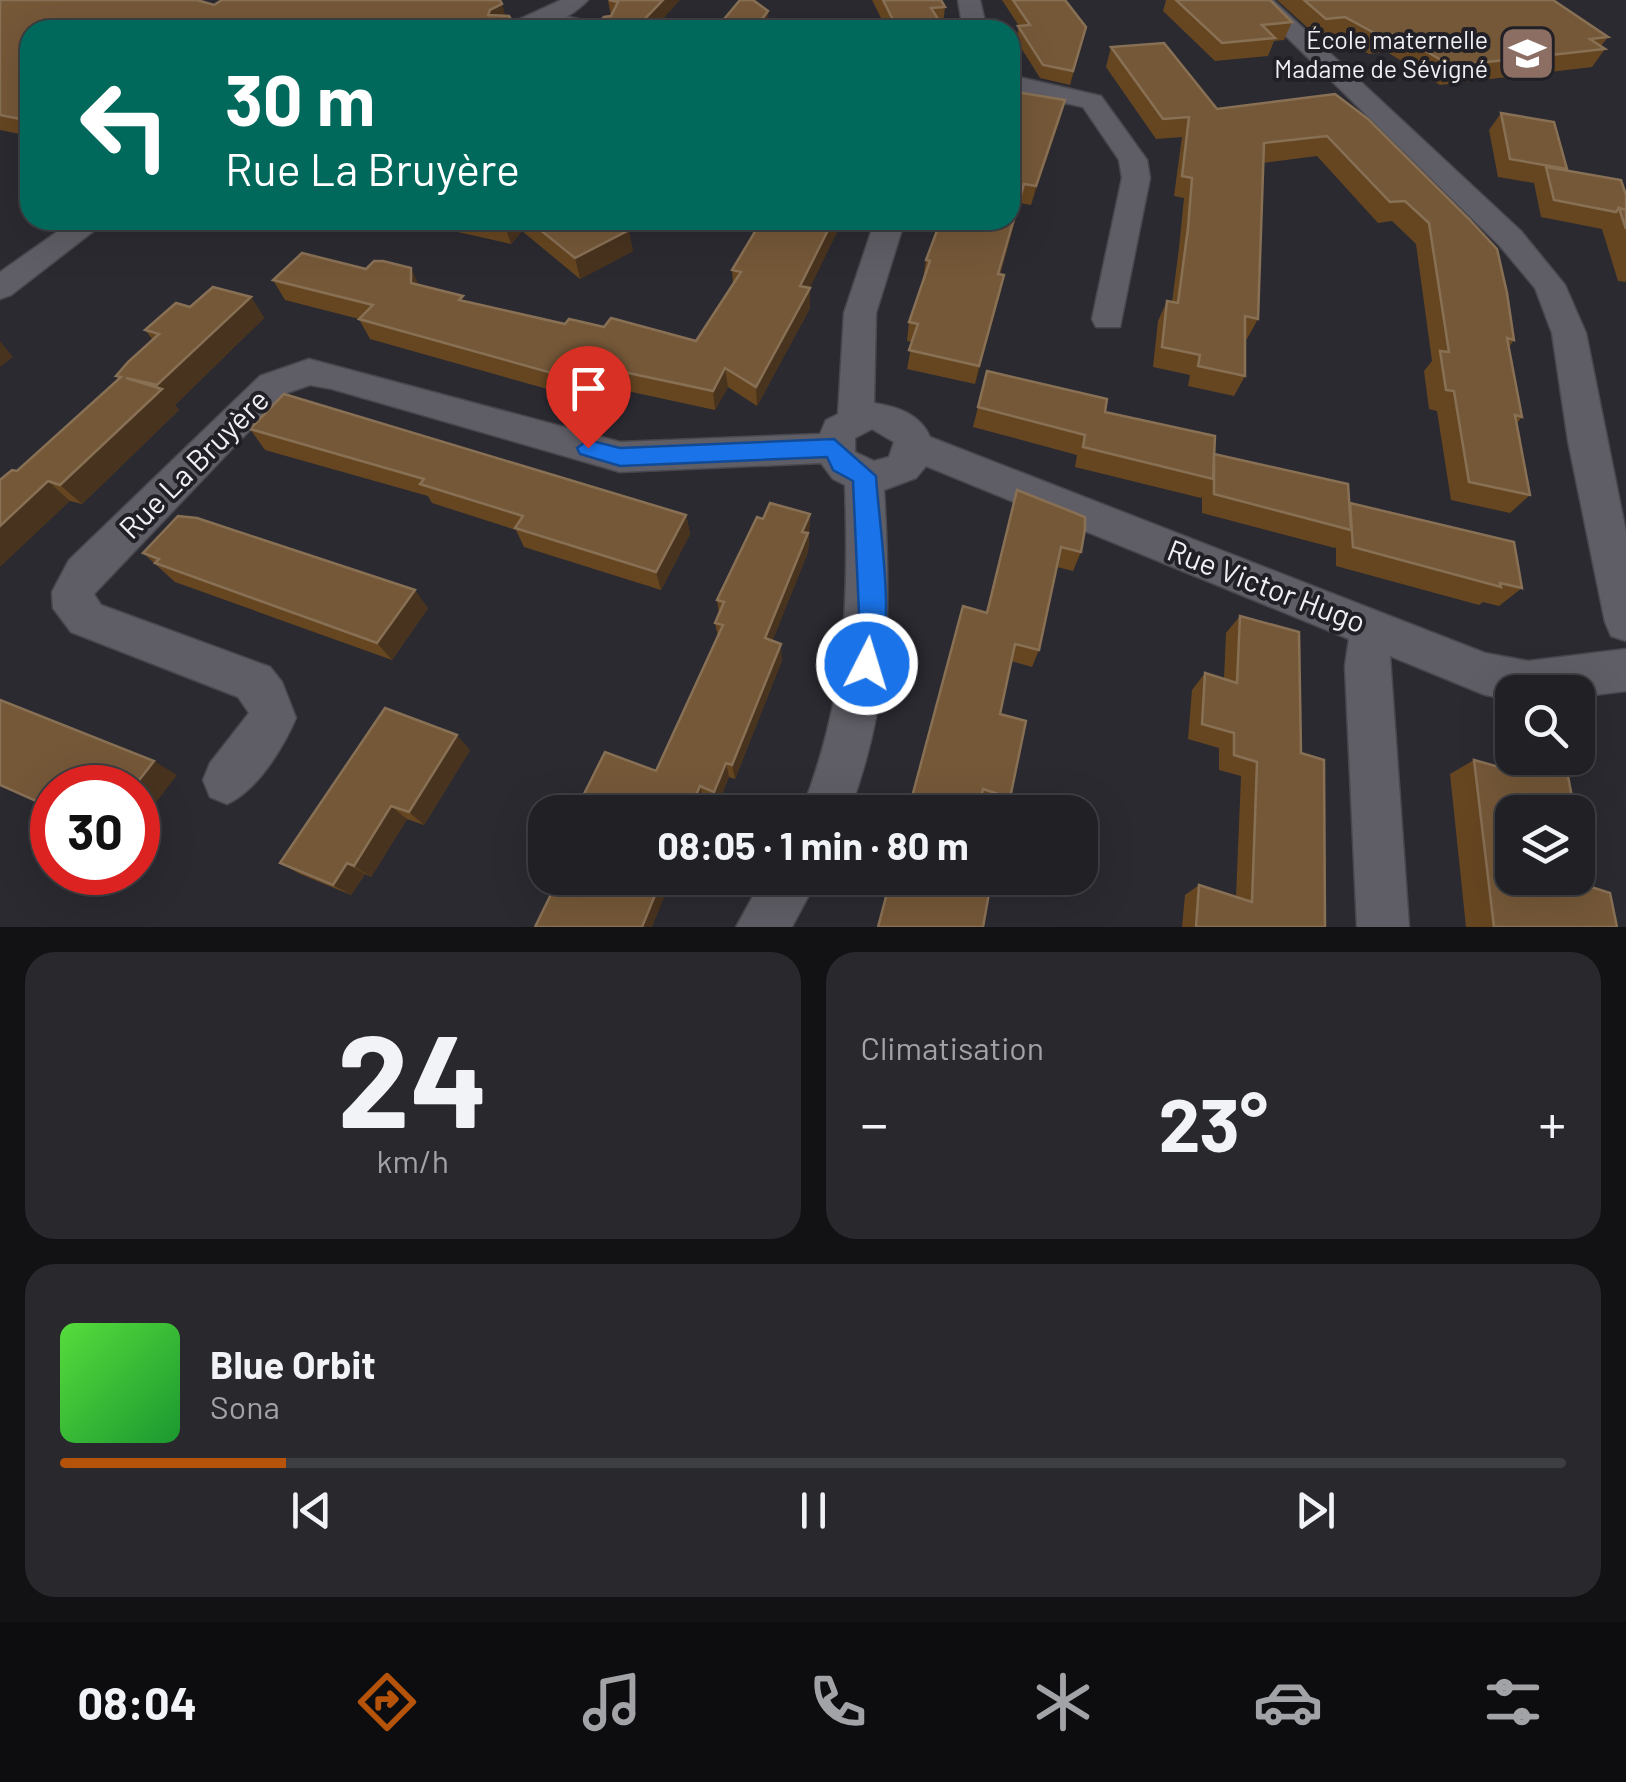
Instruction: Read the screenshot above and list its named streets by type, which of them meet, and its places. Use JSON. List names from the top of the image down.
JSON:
{
  "streets": {
    "street": ["Rue La Bruyère", "Rue Victor Hugo"]
  },
  "crossings": [
    ["Rue La Bruyère", "Rue Victor Hugo"]
  ],
  "places": {
    "school or university": ["École maternelle Madame de Sévigné"]
  },
  "page": {
    "turn": ["30 m", "Rue La Bruyère"],
    "limit": "30",
    "trip": "08:05 · 1 min · 80 m",
    "tile": [
      ["24", "km/h"],
      "Climatisation"
    ],
    "heat": ["−", "23°", "+"],
    "song": ["Blue Orbit", "Sona"],
    "tabs": "08:04"
  }
}
